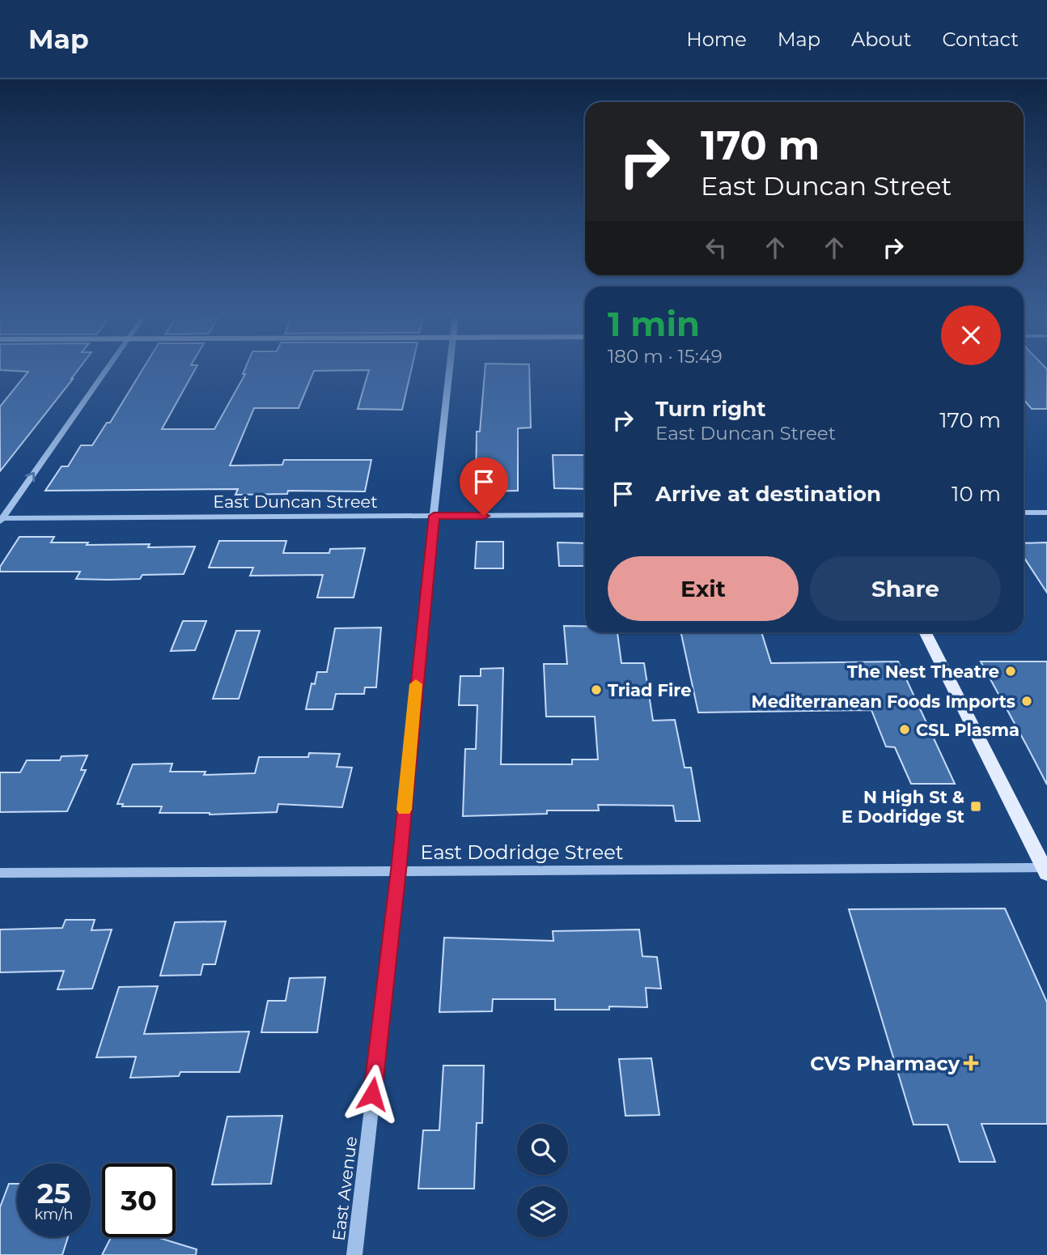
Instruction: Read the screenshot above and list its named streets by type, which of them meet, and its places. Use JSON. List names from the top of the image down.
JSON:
{
  "streets": {
    "street": ["East Duncan Street", "East Dodridge Street", "East Avenue"]
  },
  "crossings": [
    ["East Duncan Street", "East Avenue"],
    ["East Dodridge Street", "East Avenue"]
  ],
  "places": {
    "other": [
      "The Nest Theatre",
      "Triad Fire",
      "Mediterranean Foods Imports",
      "CSL Plasma"
    ],
    "transit": ["N High St & E Dodridge St"],
    "health": ["CVS Pharmacy"]
  },
  "page": {
    "header": "Map",
    "nav": [
      "Home",
      "Map",
      "About",
      "Contact"
    ],
    "turn": ["170 m", "East Duncan Street"],
    "heading": ["1 min", "180 m · 15:49"],
    "list": [
      {
        "name": "Turn right",
        "note": "East Duncan Street",
        "value": "170 m"
      },
      {
        "name": "Arrive at destination",
        "value": "10 m"
      }
    ],
    "buttons": ["Exit", "Share"],
    "speed": "25 km/h",
    "limit": "30"
  }
}
